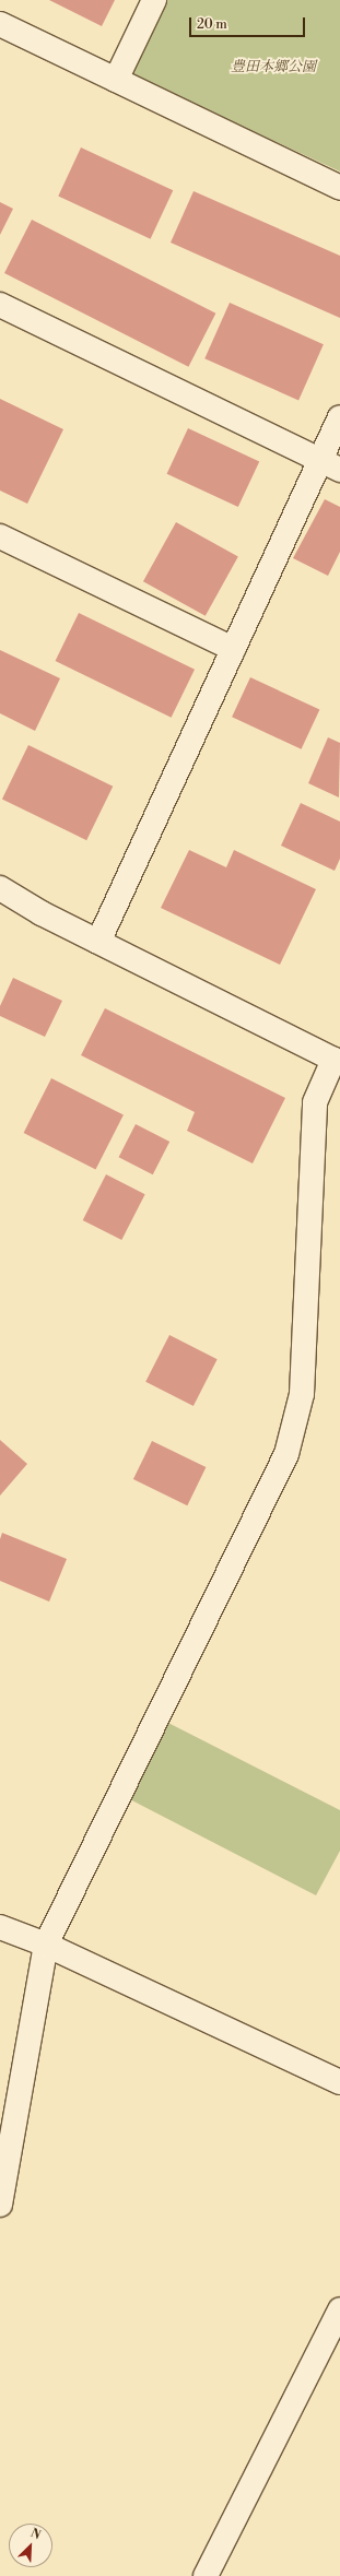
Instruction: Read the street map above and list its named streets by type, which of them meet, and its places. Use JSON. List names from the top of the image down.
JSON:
{
  "parks": ["豊田本郷公園"],
  "scale_bar": "20 m",
  "north": "top right"
}
